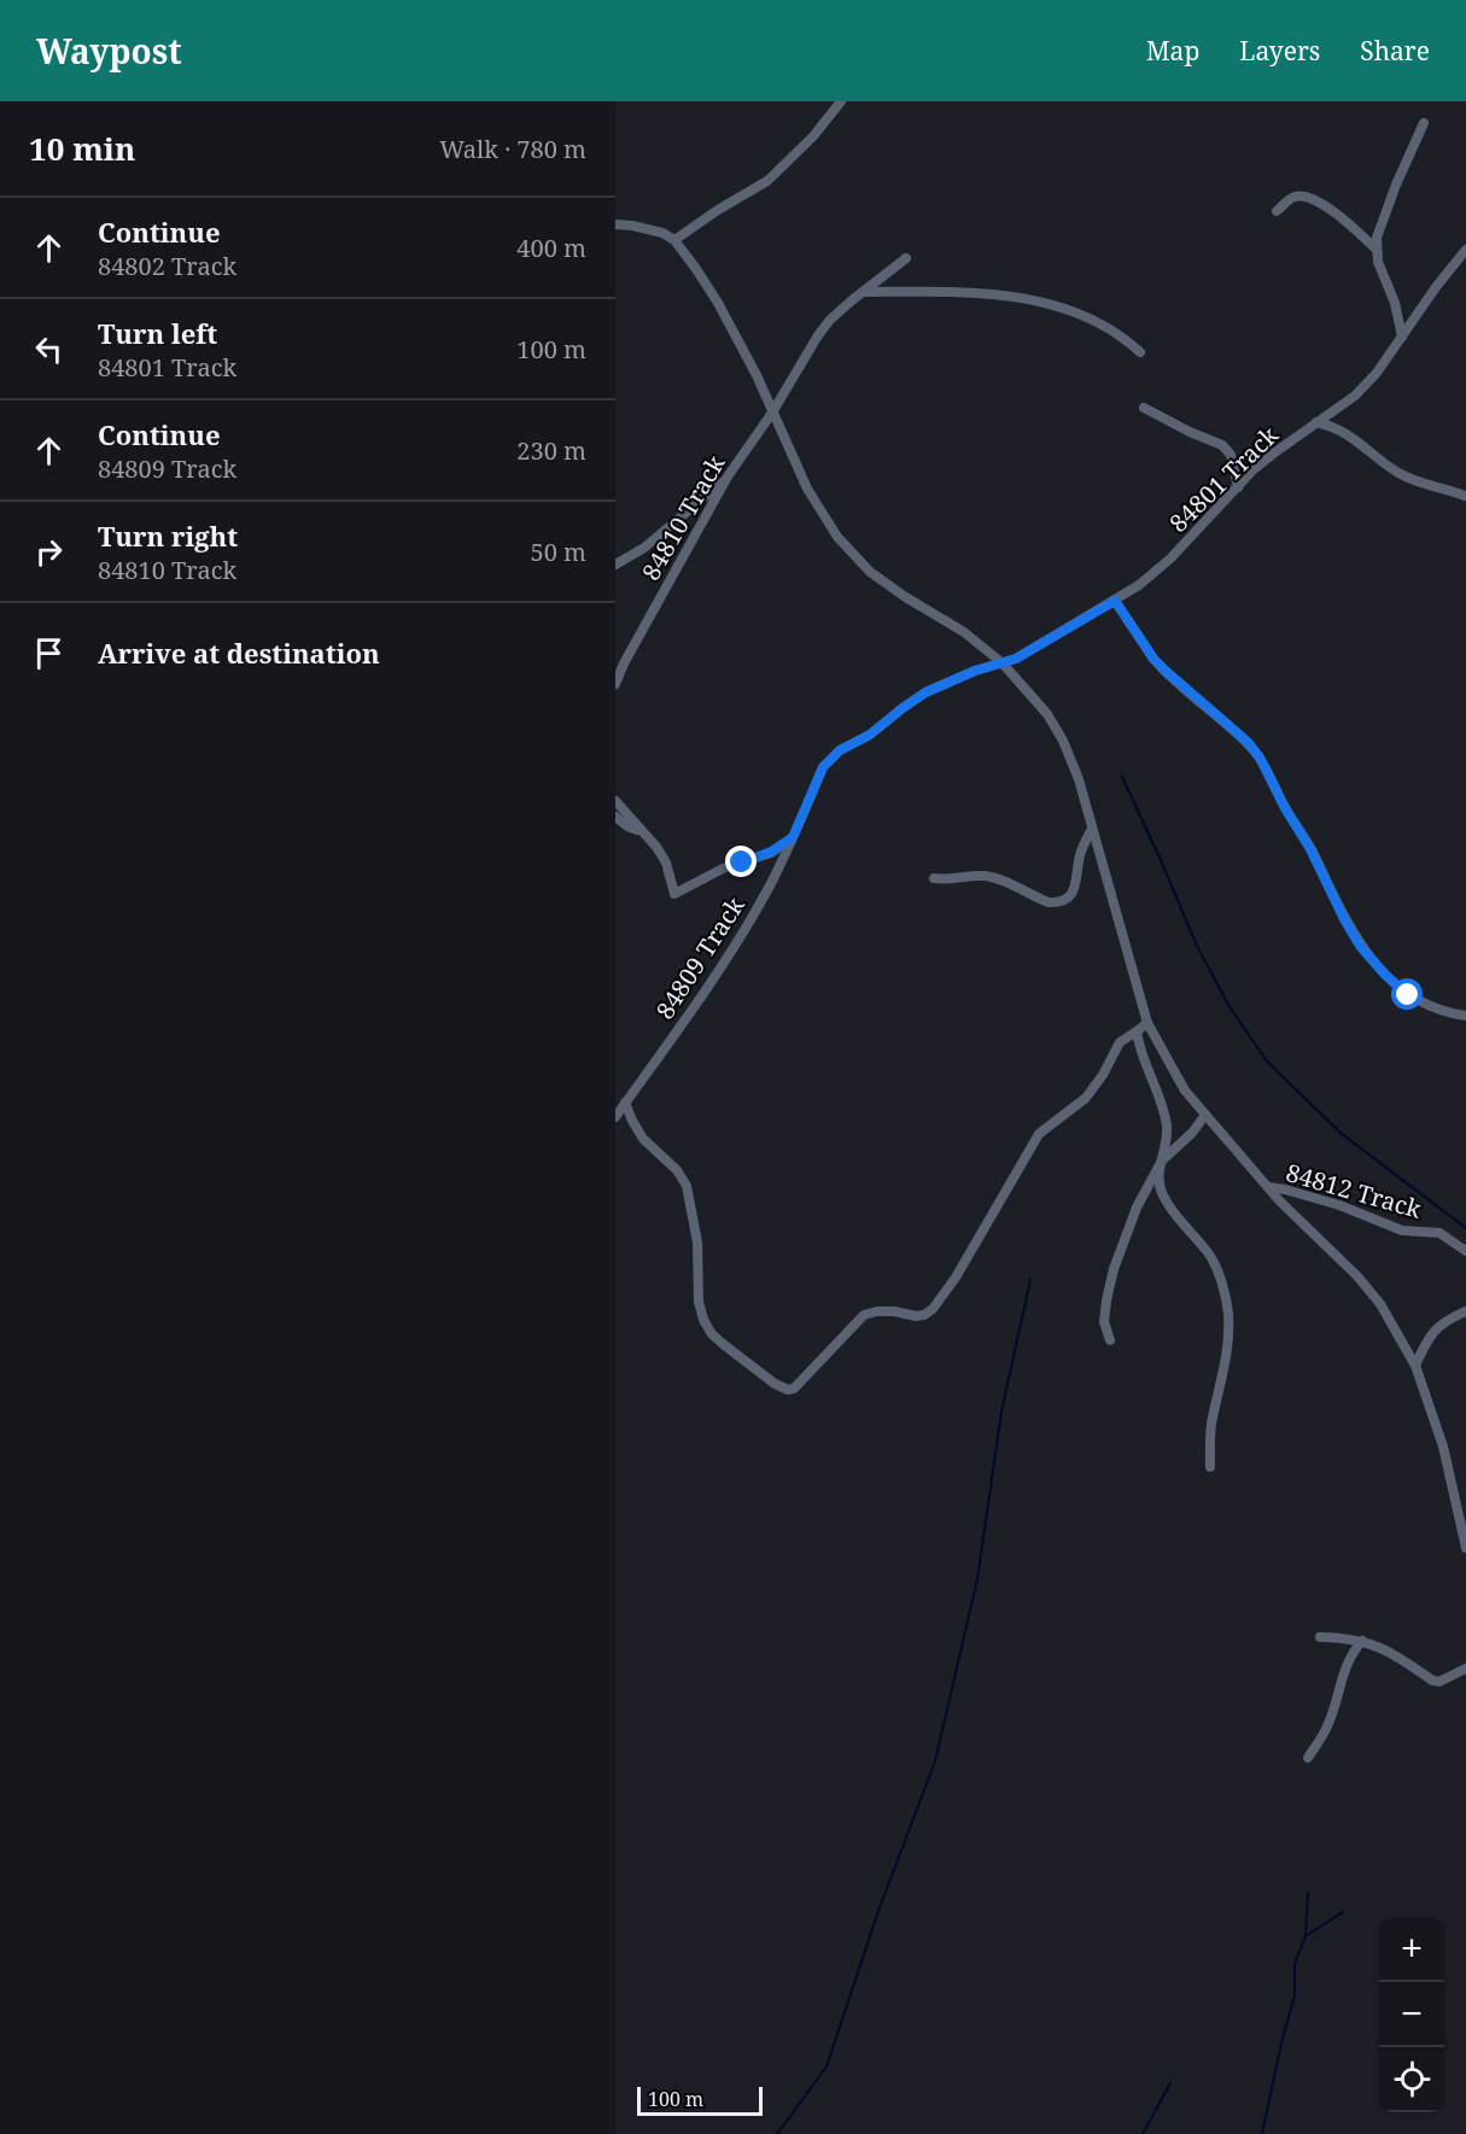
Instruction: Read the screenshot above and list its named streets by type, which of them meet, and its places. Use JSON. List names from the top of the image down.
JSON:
{
  "streets": {
    "street": [
      "84801 Track",
      "84810 Track",
      "84809 Track",
      "84812 Track"
    ]
  },
  "crossings": [
    ["84801 Track", "84809 Track"]
  ],
  "scale_bar": "100 m",
  "page": {
    "header": "Waypost",
    "nav": ["Map", "Layers", "Share"],
    "heading": ["10 min", "Walk · 780 m"],
    "list": [
      ["Continue", "84802 Track", "400 m"],
      ["Turn left", "84801 Track", "100 m"],
      ["Continue", "84809 Track", "230 m"],
      ["Turn right", "84810 Track", "50 m"],
      "Arrive at destination"
    ],
    "map_buttons": ["+", "−"],
    "scale": "100 m"
  }
}
